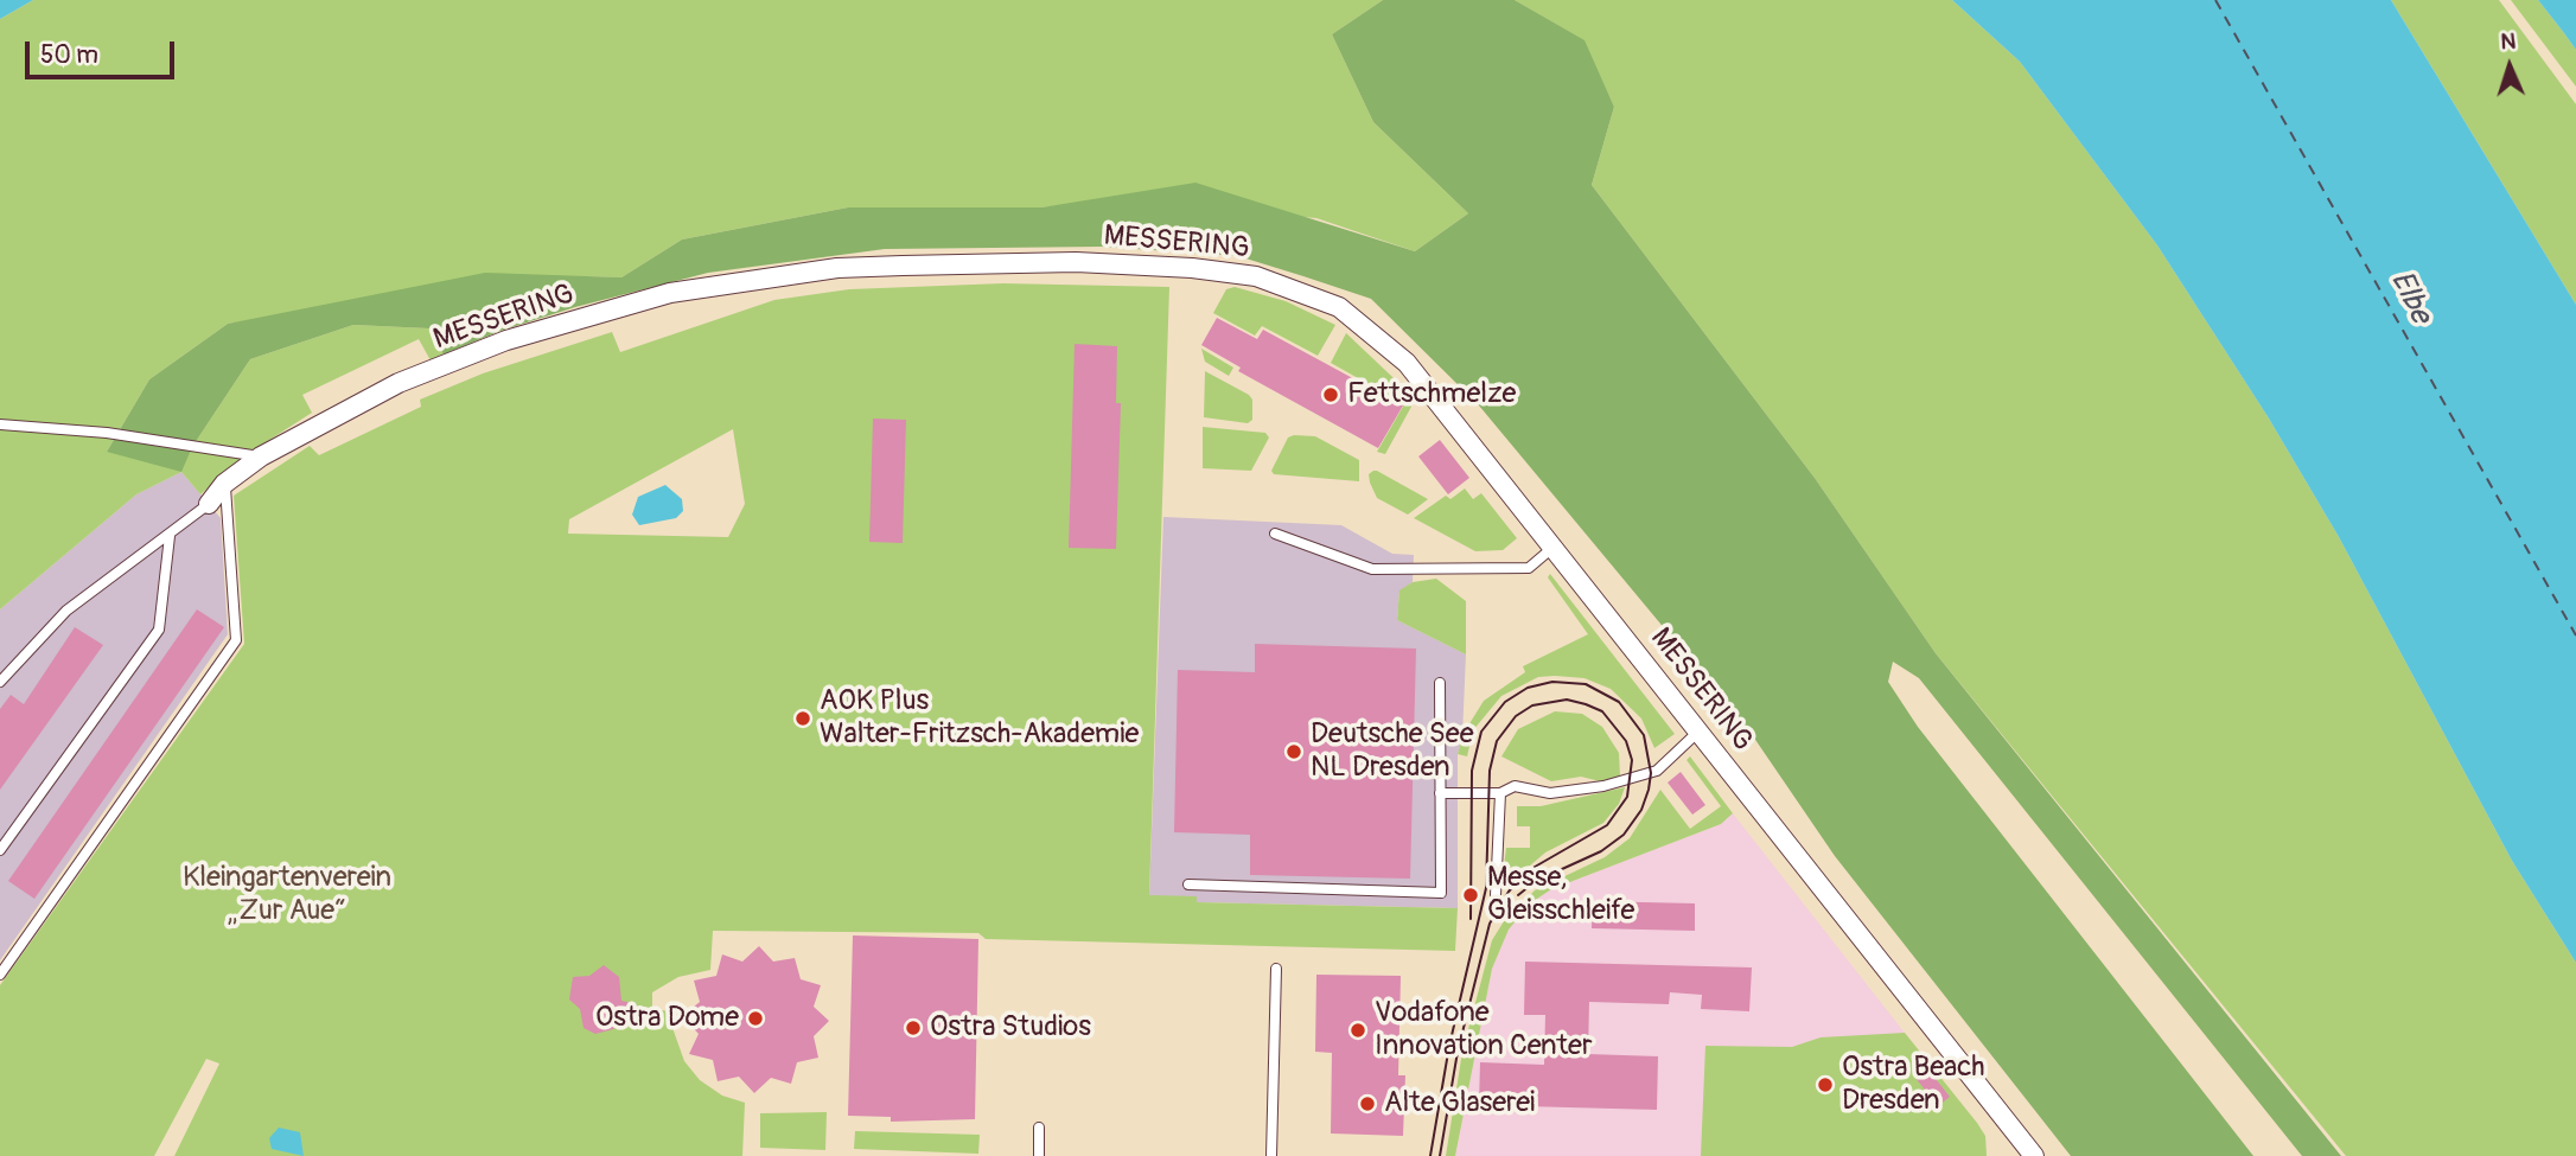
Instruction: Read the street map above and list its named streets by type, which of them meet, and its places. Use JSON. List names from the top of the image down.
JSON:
{
  "streets": {
    "street": ["MESSERING"]
  },
  "water": ["Elbe"],
  "parks": ["Kleingartenverein „Zur Aue“"],
  "places": [
    "Fettschmelze",
    "AOK Plus Walter-Fritzsch-Akademie",
    "Deutsche See NL Dresden",
    "Messe, Gleisschleife",
    "Ostra Dome",
    "Ostra Studios",
    "Vodafone Innovation Center",
    "Ostra Beach Dresden",
    "Alte Glaserei"
  ],
  "scale_bar": "50 m",
  "north": "top"
}
